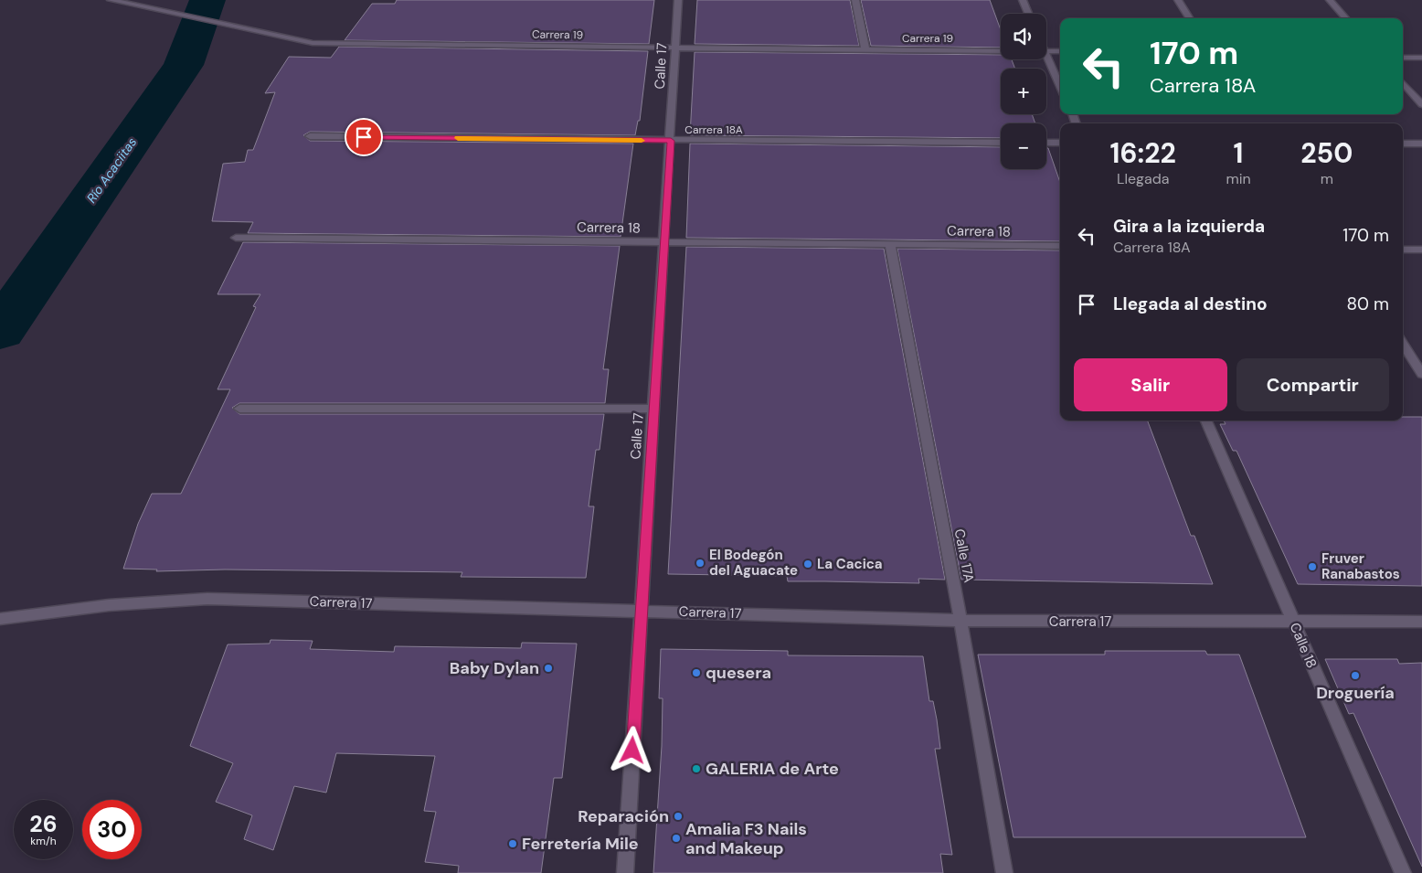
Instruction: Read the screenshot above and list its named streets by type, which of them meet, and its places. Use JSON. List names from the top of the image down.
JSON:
{
  "streets": {
    "street": [
      "Carrera 19",
      "Calle 17",
      "Carrera 18A",
      "Carrera 18",
      "Calle 17A",
      "Carrera 17",
      "Calle 18"
    ]
  },
  "crossings": [
    ["Carrera 19", "Calle 17"],
    ["Calle 17", "Carrera 18A"],
    ["Calle 17", "Carrera 18"],
    ["Calle 17", "Carrera 17"],
    ["Carrera 18", "Calle 17A"],
    ["Calle 17A", "Carrera 17"],
    ["Carrera 17", "Calle 18"]
  ],
  "water": ["Río Acaciitas"],
  "places": [
    "El Bodegón del Aguacate",
    "La Cacica",
    "Fruver Ranabastos",
    "Baby Dylan",
    "quesera",
    "Droguería",
    "GALERIA de Arte",
    "Reparación",
    "Amalia F3 Nails and Makeup",
    "Ferretería Mile"
  ],
  "page": {
    "map_buttons": ["+", "−"],
    "turn": ["170 m", "Carrera 18A"],
    "eta": [
      "16:22",
      "Llegada",
      "1",
      "min",
      "250",
      "m"
    ],
    "list": [
      {
        "name": "Gira a la izquierda",
        "note": "Carrera 18A",
        "value": "170 m"
      },
      {
        "name": "Llegada al destino",
        "value": "80 m"
      }
    ],
    "buttons": ["Salir", "Compartir"],
    "speed": "26 km/h",
    "limit": "30"
  }
}
